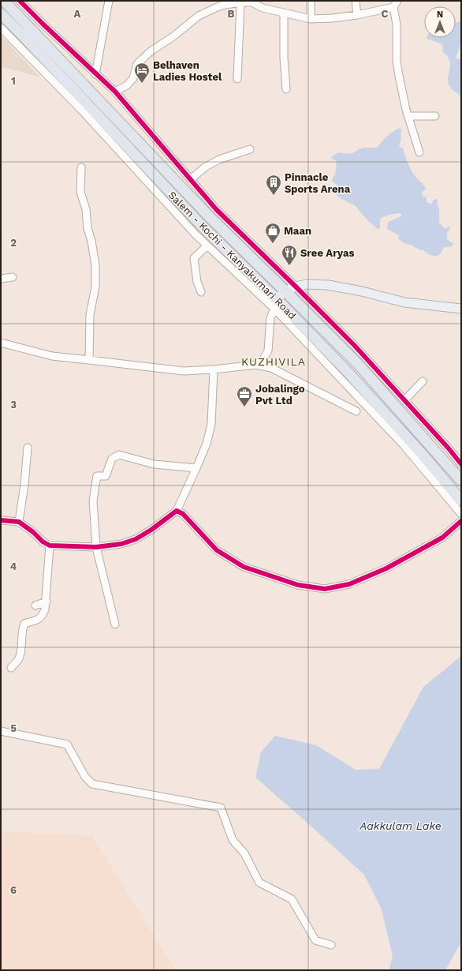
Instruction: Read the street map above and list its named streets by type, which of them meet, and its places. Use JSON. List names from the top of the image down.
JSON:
{
  "streets": {
    "highway": ["Salem - Kochi - Kanyakumari Road"]
  },
  "districts": ["KUZHIVILA"],
  "water": ["Aakkulam Lake"],
  "places": {
    "hotel": ["Belhaven Ladies Hostel"],
    "building": ["Pinnacle Sports Arena"],
    "shop": ["Maan"],
    "restaurant": ["Sree Aryas"],
    "office": ["Jobalingo Pvt Ltd"]
  },
  "north": "top",
  "grid": {
    "columns": ["A", "B", "C"],
    "rows": [
      "1",
      "2",
      "3",
      "4",
      "5",
      "6"
    ]
  }
}
